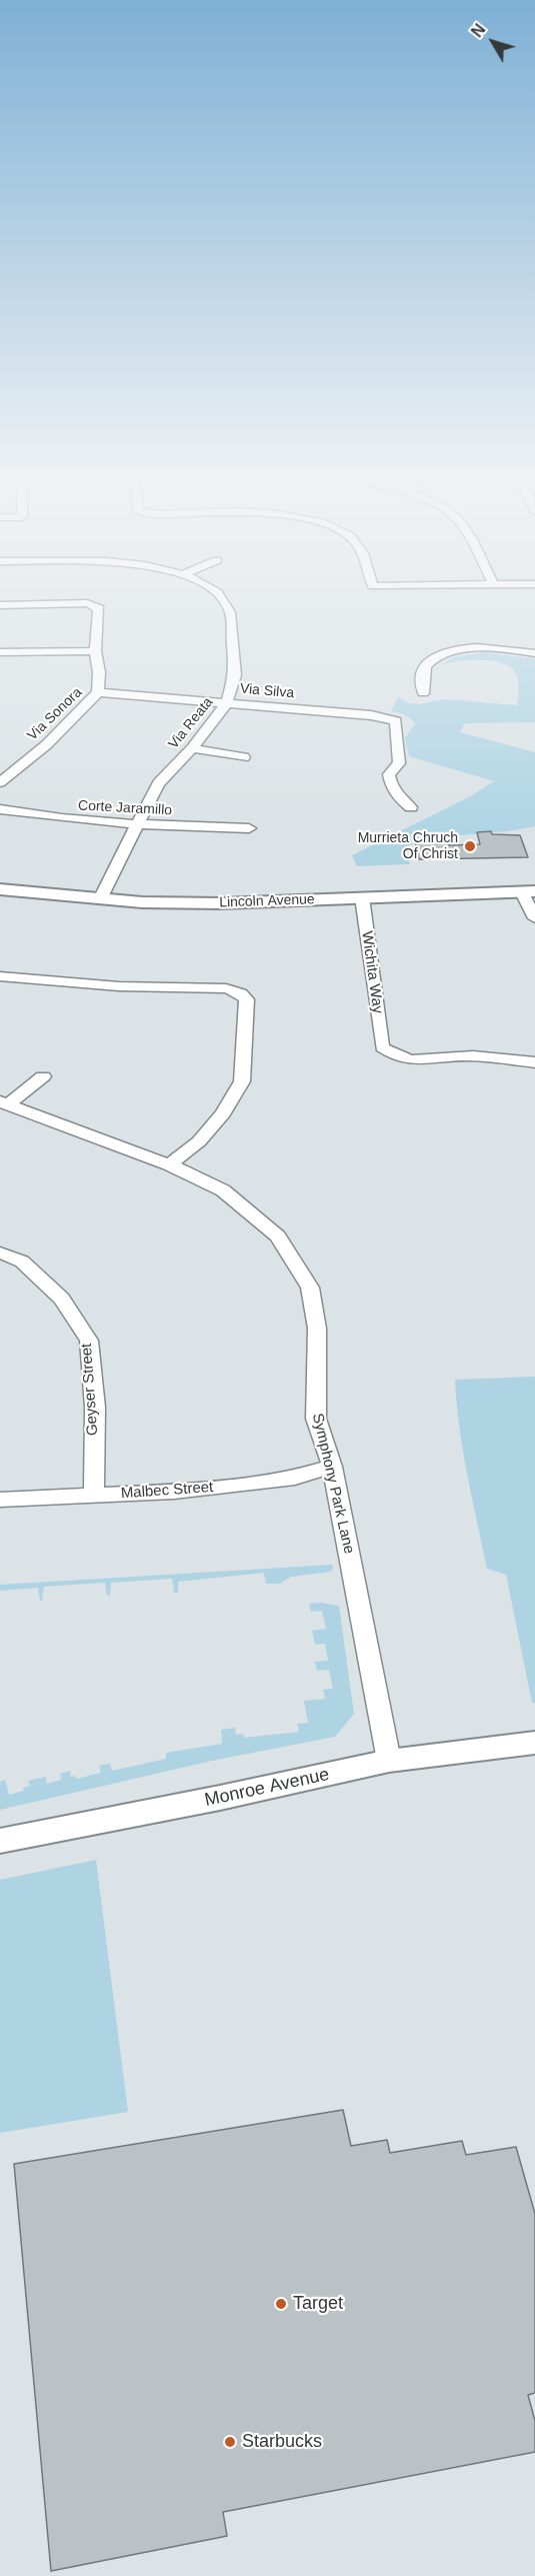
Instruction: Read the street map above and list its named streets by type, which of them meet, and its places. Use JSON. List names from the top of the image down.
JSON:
{
  "streets": {
    "street": [
      "Via Silva",
      "Via Sonora",
      "Via Reata",
      "Corte Jaramillo",
      "Lincoln Avenue",
      "Wichita Way",
      "Geyser Street",
      "Symphony Park Lane",
      "Malbec Street",
      "Monroe Avenue"
    ]
  },
  "crossings": [
    ["Via Silva", "Via Sonora"],
    ["Via Silva", "Via Reata"],
    ["Via Reata", "Corte Jaramillo"],
    ["Via Reata", "Lincoln Avenue"],
    ["Lincoln Avenue", "Wichita Way"],
    ["Geyser Street", "Malbec Street"],
    ["Symphony Park Lane", "Malbec Street"],
    ["Symphony Park Lane", "Monroe Avenue"]
  ],
  "places": ["Murrieta Chruch Of Christ", "Target", "Starbucks"],
  "north": "top left"
}
